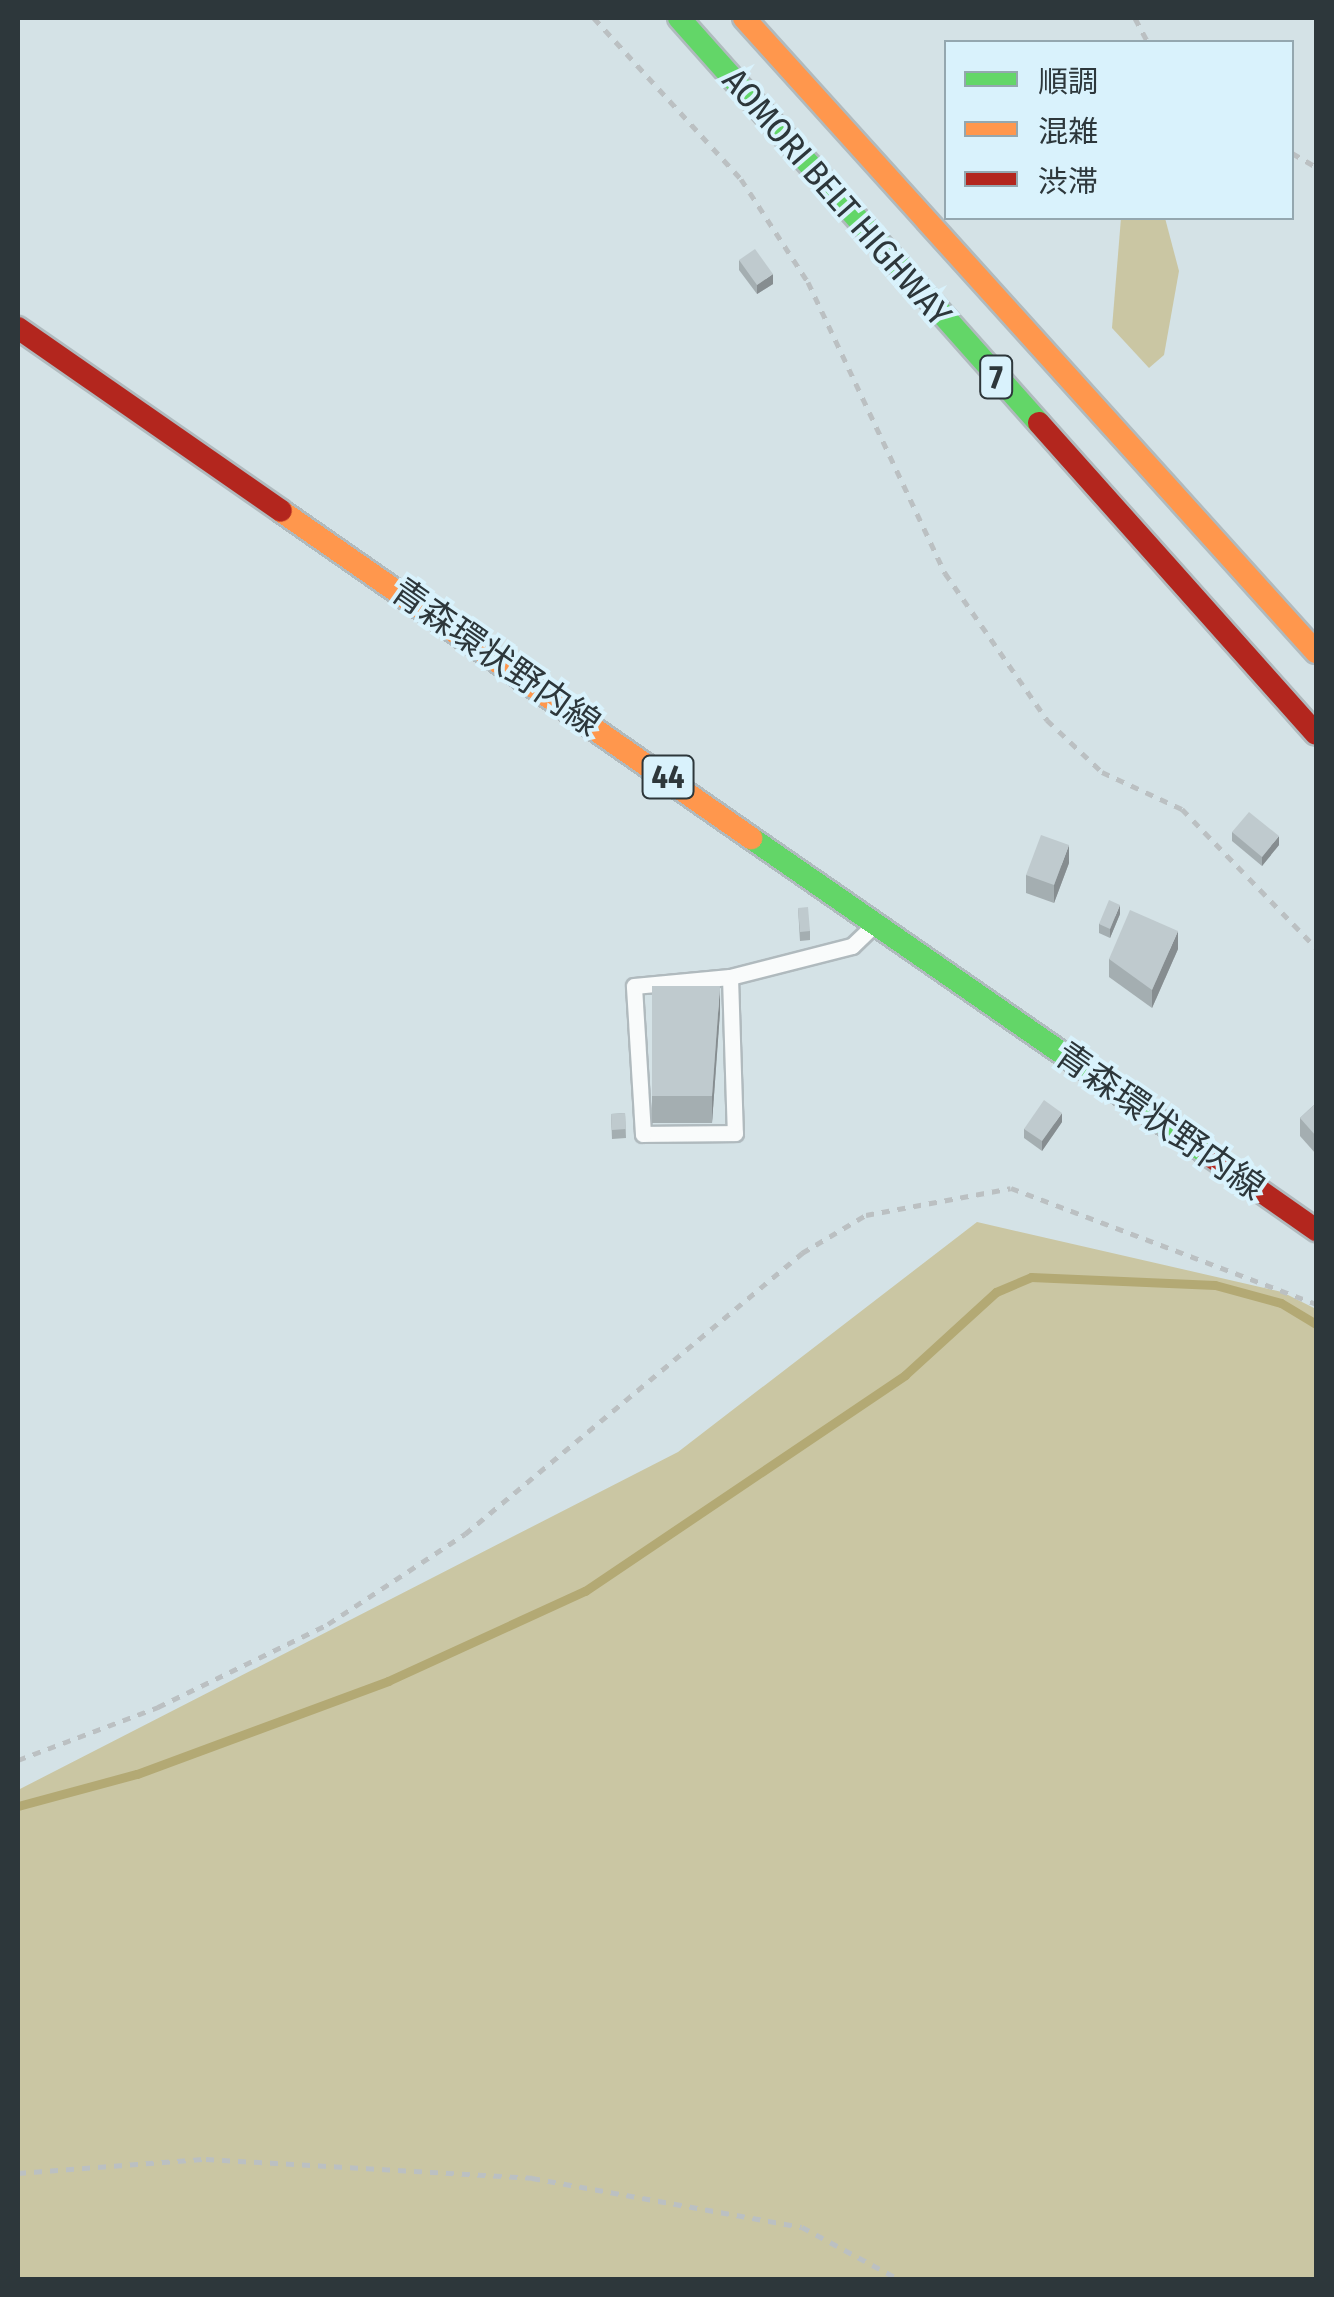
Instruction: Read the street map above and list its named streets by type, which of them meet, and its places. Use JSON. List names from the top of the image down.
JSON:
{
  "streets": {
    "main road": [
      "AOMORI BELT HIGHWAY",
      "7",
      "青森環状野内線",
      "44"
    ]
  },
  "legend": ["順調", "混雑", "渋滞"]
}
